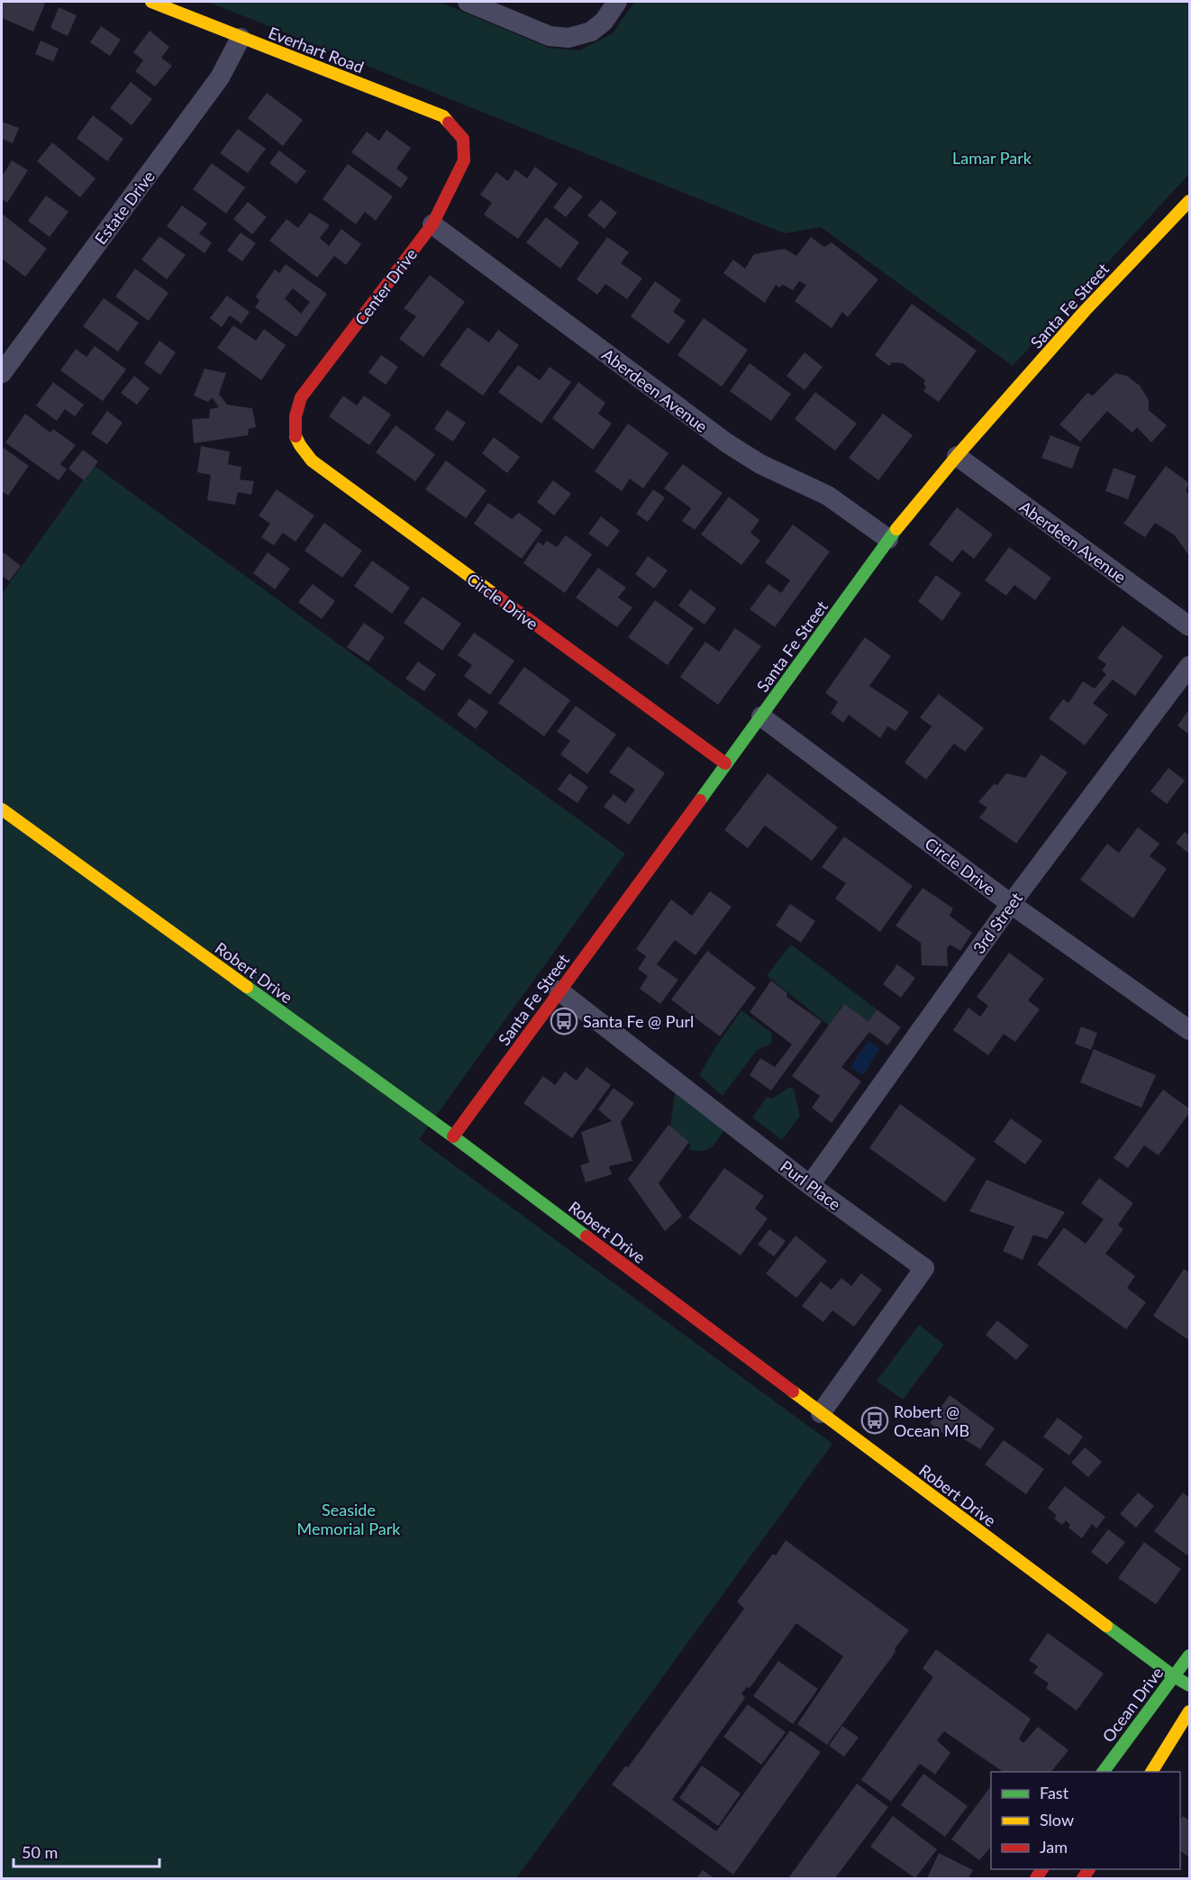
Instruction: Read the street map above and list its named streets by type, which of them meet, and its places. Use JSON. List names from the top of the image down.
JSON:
{
  "streets": {
    "street": [
      "Everhart Road",
      "Estate Drive",
      "Center Drive",
      "Santa Fe Street",
      "Aberdeen Avenue",
      "Circle Drive",
      "3rd Street",
      "Robert Drive",
      "Purl Place",
      "Ocean Drive"
    ]
  },
  "crossings": [
    ["Everhart Road", "Estate Drive"],
    ["Everhart Road", "Center Drive"],
    ["Center Drive", "Aberdeen Avenue"],
    ["Center Drive", "Circle Drive"],
    ["Santa Fe Street", "Aberdeen Avenue"],
    ["Santa Fe Street", "Circle Drive"],
    ["Santa Fe Street", "Robert Drive"],
    ["Santa Fe Street", "Purl Place"],
    ["Circle Drive", "3rd Street"],
    ["3rd Street", "Purl Place"],
    ["Robert Drive", "Purl Place"],
    ["Robert Drive", "Ocean Drive"]
  ],
  "parks": ["Lamar Park", "Seaside Memorial Park"],
  "places": {
    "bus stop": ["Santa Fe @ Purl", "Robert @ Ocean MB"]
  },
  "legend": ["Fast", "Slow", "Jam"],
  "scale_bar": "50 m"
}
